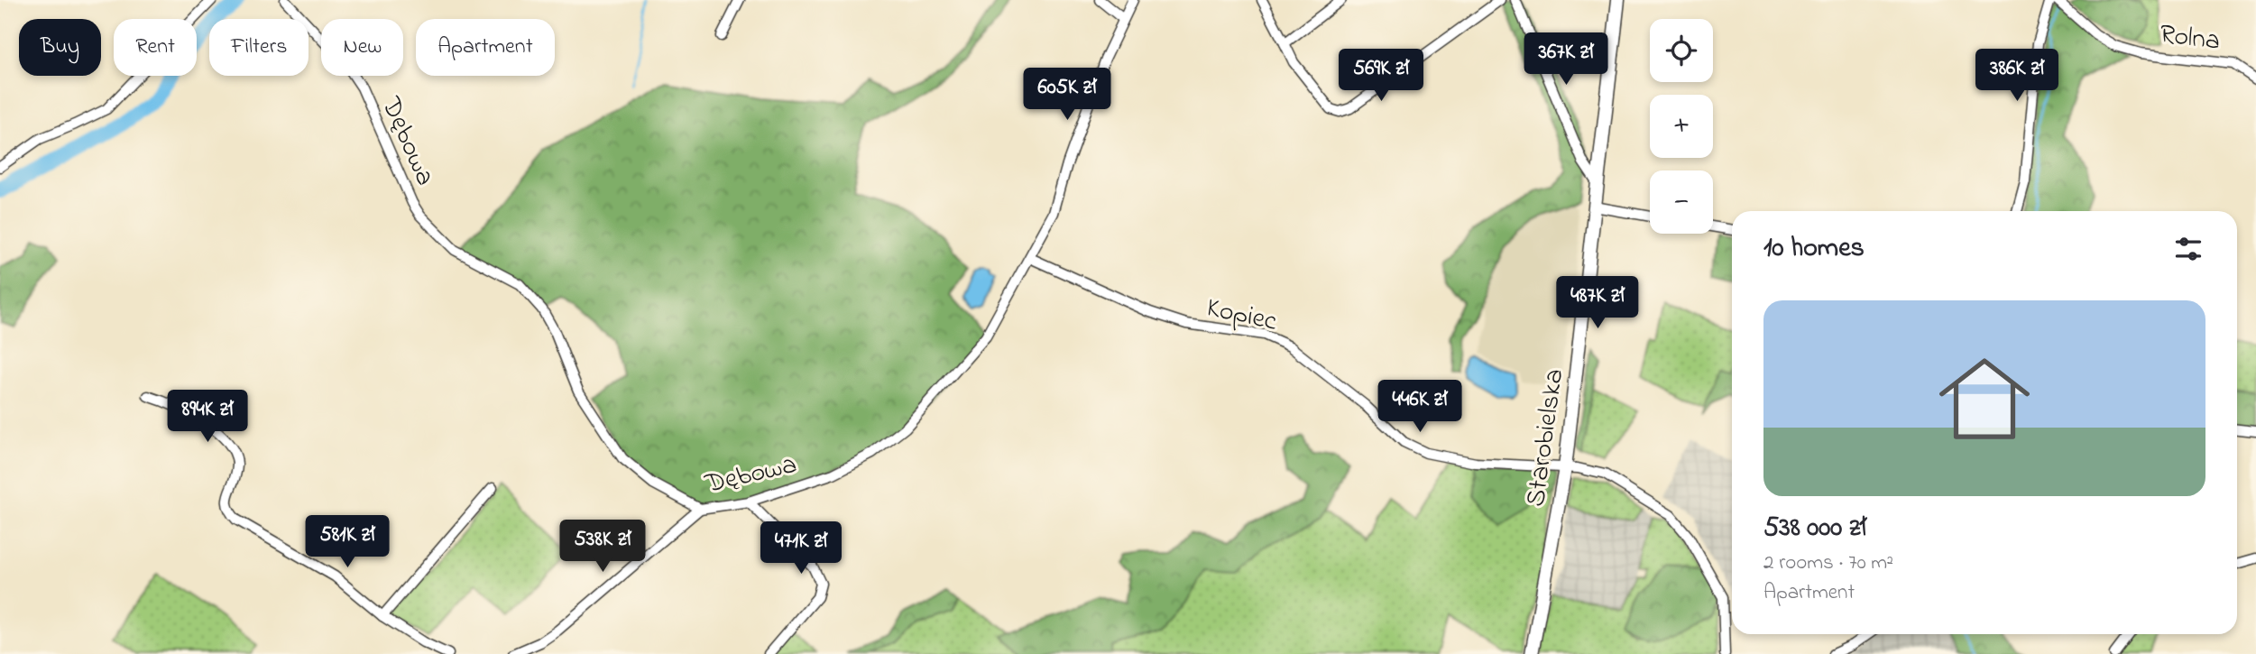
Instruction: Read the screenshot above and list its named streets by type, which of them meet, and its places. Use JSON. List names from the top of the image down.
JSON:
{
  "streets": {
    "street": [
      "Rolna",
      "Dębowa",
      "Kopiec",
      "Starobielska"
    ]
  },
  "crossings": [
    ["Dębowa", "Kopiec"],
    ["Kopiec", "Starobielska"]
  ],
  "page": {
    "map_buttons": ["+", "−"],
    "chip": [
      "Buy",
      "Rent",
      "Filters",
      "New",
      "Apartment"
    ],
    "price": [
      "367K zł",
      "569K zł",
      "386K zł",
      "605K zł",
      "487K zł",
      "446K zł",
      "894K zł",
      "581K zł",
      "538K zł",
      "471K zł"
    ],
    "heading": "10 homes",
    "list": [
      {
        "name": "538 000 zł",
        "note": "2 rooms · 70 m² · Apartment"
      }
    ]
  }
}
